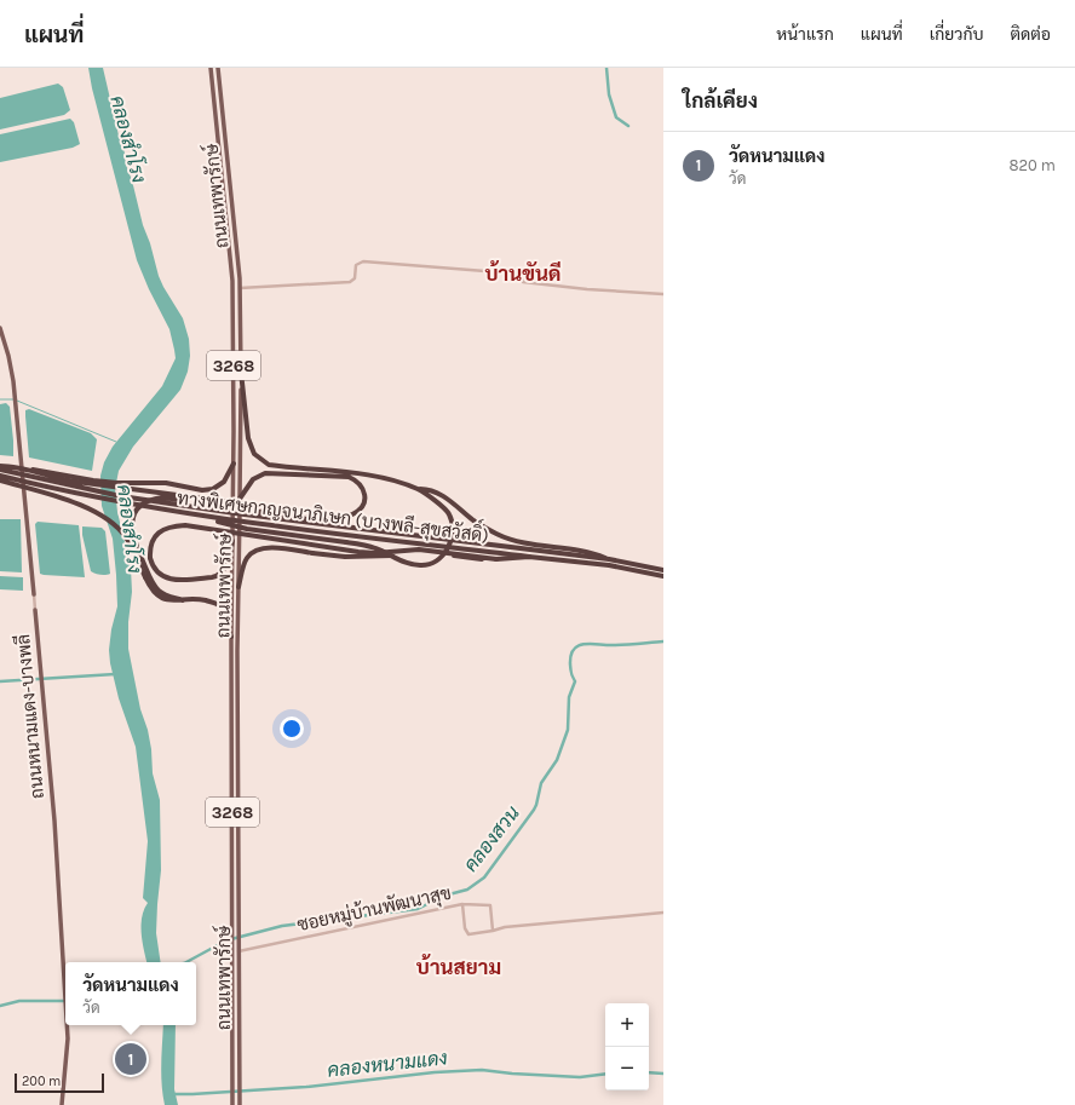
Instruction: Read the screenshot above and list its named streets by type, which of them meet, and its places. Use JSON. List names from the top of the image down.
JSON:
{
  "streets": {
    "highway": ["ทางพิเศษกาญจนาภิเษก (บางพลี-สุขสวัสดิ์)"],
    "main road": ["ถนนเทพารักษ์", "3268", "ถนนหนามแดง-บางพลี"],
    "street": ["ซอยหมู่บ้านพัฒนาสุข"]
  },
  "crossings": [
    ["ถนนเทพารักษ์", "ซอยหมู่บ้านพัฒนาสุข"]
  ],
  "districts": ["บ้านขันดี", "บ้านสยาม"],
  "water": ["คลองสำโรง", "คลองสวน", "คลองหนามแดง"],
  "scale_bar": "200 m",
  "page": {
    "header": "แผนที่",
    "nav": [
      "หน้าแรก",
      "แผนที่",
      "เกี่ยวกับ",
      "ติดต่อ"
    ],
    "heading": "ใกล้เคียง",
    "list": [
      {
        "mark": "1",
        "name": "วัดหนามแดง",
        "note": "วัด",
        "value": "820 m"
      }
    ],
    "popup": ["วัดหนามแดง", "วัด"],
    "map_buttons": ["+", "−"],
    "pins": "1",
    "scale": "200 m"
  }
}
